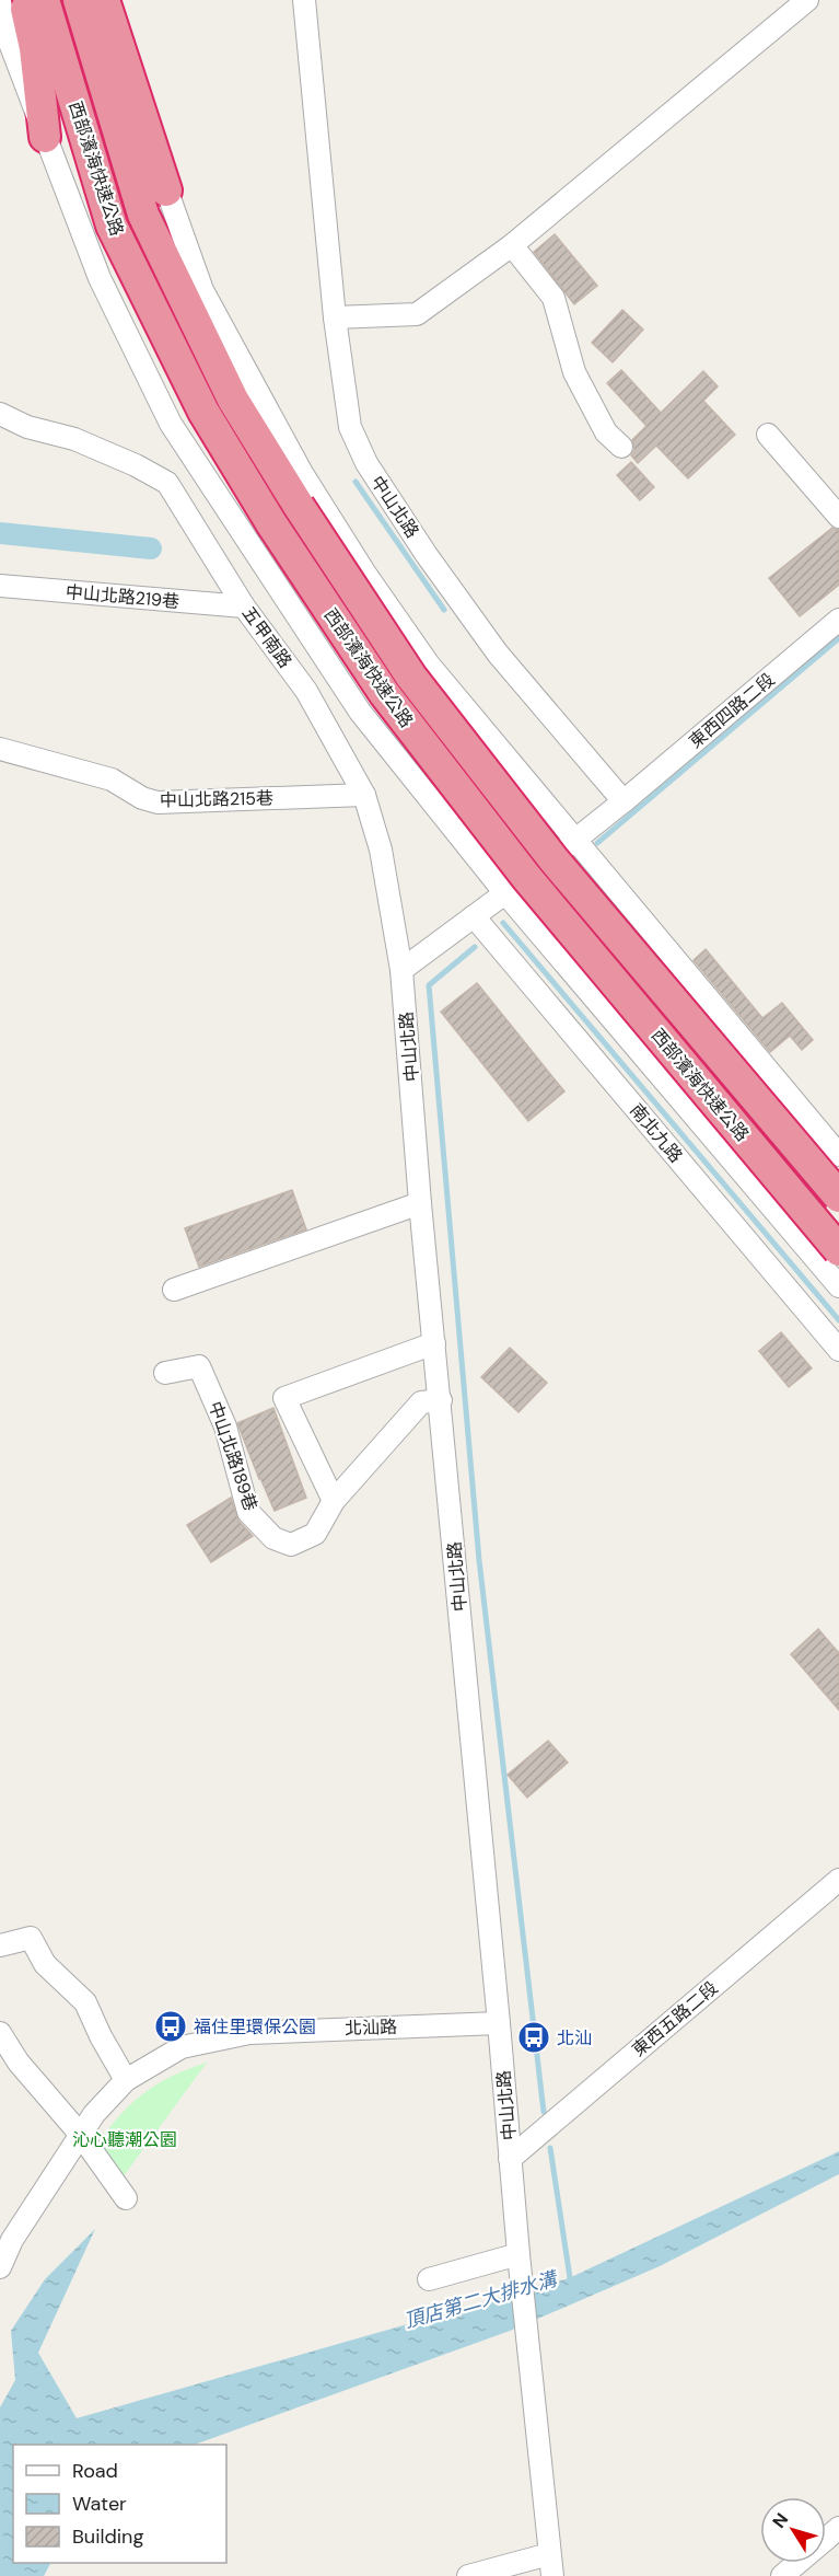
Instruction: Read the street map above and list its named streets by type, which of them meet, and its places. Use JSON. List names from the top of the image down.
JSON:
{
  "streets": {
    "highway": ["西部濱海快速公路"],
    "street": [
      "中山北路",
      "中山北路219巷",
      "五甲南路",
      "東西四路二段",
      "中山北路215巷",
      "南北九路",
      "中山北路189巷",
      "東西五路二段",
      "北汕路"
    ]
  },
  "crossings": [
    ["中山北路", "五甲南路"],
    ["中山北路", "東西四路二段"],
    ["中山北路", "中山北路189巷"],
    ["中山北路", "東西五路二段"],
    ["中山北路", "北汕路"],
    ["中山北路219巷", "五甲南路"],
    ["五甲南路", "中山北路215巷"]
  ],
  "water": ["頂店第二大排水溝"],
  "parks": ["沁心聽潮公園"],
  "places": {
    "bus stop": ["福住里環保公園", "北汕"]
  },
  "legend": ["Road", "Water", "Building"],
  "north": "top left"
}
